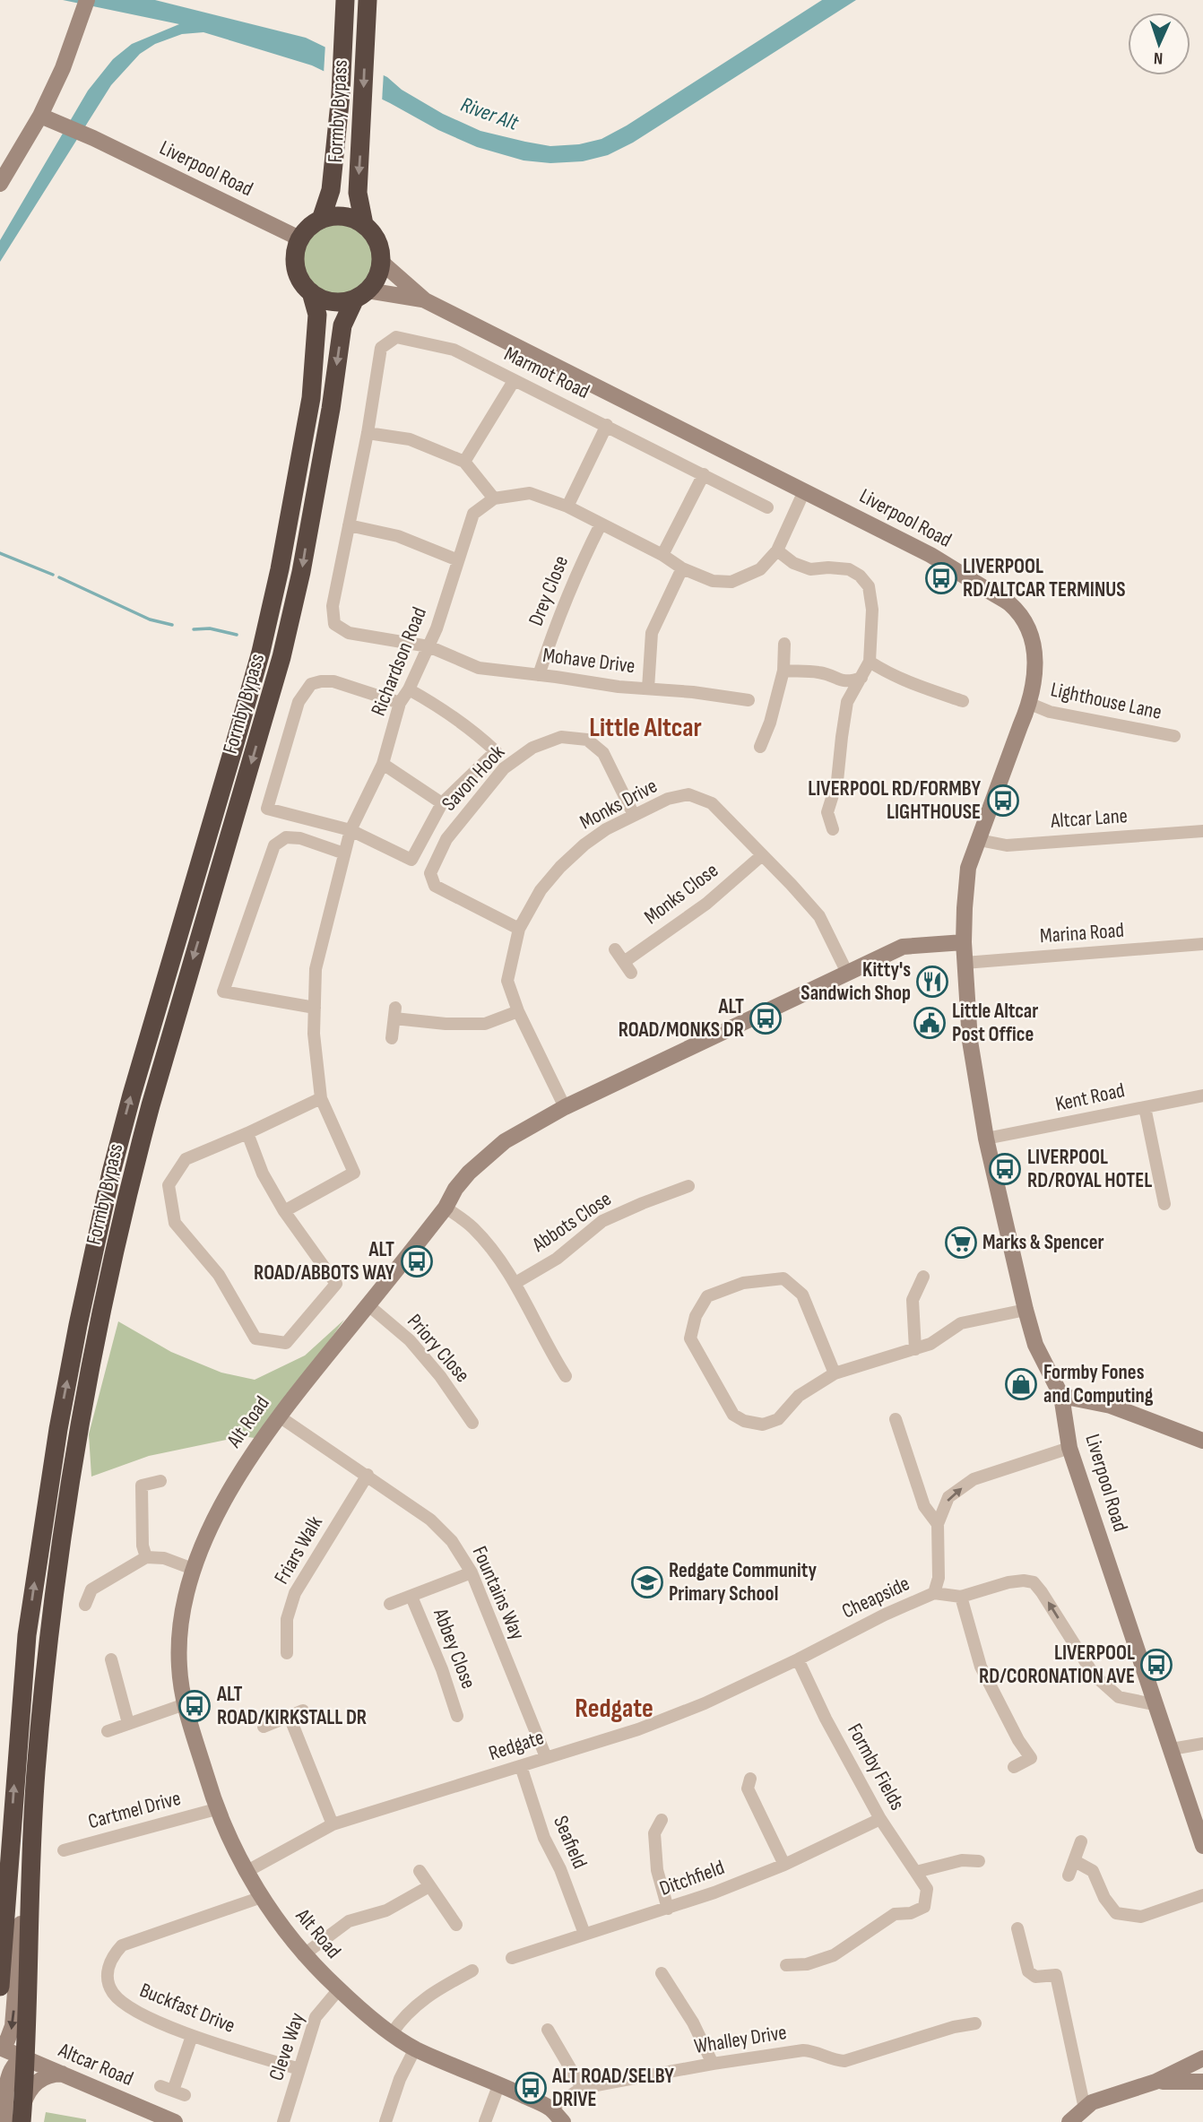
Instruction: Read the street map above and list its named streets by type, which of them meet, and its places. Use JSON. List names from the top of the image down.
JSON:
{
  "streets": {
    "highway": ["Formby Bypass"],
    "main road": ["Liverpool Road", "Alt Road", "Altcar Road"],
    "street": [
      "Marmot Road",
      "Drey Close",
      "Mohave Drive",
      "Richardson Road",
      "Lighthouse Lane",
      "Savon Hook",
      "Monks Drive",
      "Altcar Lane",
      "Monks Close",
      "Marina Road",
      "Kent Road",
      "Abbots Close",
      "Priory Close",
      "Friars Walk",
      "Fountains Way",
      "Cheapside",
      "Abbey Close",
      "Redgate",
      "Formby Fields",
      "Cartmel Drive",
      "Seafield",
      "Ditchfield",
      "Buckfast Drive",
      "Whalley Drive",
      "Cleve Way"
    ]
  },
  "crossings": [
    ["Formby Bypass", "Liverpool Road"],
    ["Formby Bypass", "Altcar Road"],
    ["Liverpool Road", "Lighthouse Lane"],
    ["Liverpool Road", "Altcar Lane"],
    ["Liverpool Road", "Marina Road"],
    ["Liverpool Road", "Kent Road"],
    ["Liverpool Road", "Alt Road"],
    ["Liverpool Road", "Cheapside"],
    ["Marmot Road", "Mohave Drive"],
    ["Drey Close", "Mohave Drive"],
    ["Mohave Drive", "Richardson Road"],
    ["Savon Hook", "Monks Drive"],
    ["Monks Drive", "Monks Close"],
    ["Monks Drive", "Alt Road"],
    ["Priory Close", "Alt Road"],
    ["Alt Road", "Fountains Way"],
    ["Alt Road", "Redgate"],
    ["Alt Road", "Cartmel Drive"],
    ["Alt Road", "Buckfast Drive"],
    ["Alt Road", "Whalley Drive"],
    ["Alt Road", "Cleve Way"],
    ["Friars Walk", "Fountains Way"],
    ["Fountains Way", "Abbey Close"],
    ["Fountains Way", "Redgate"],
    ["Cheapside", "Redgate"],
    ["Cheapside", "Formby Fields"],
    ["Redgate", "Formby Fields"],
    ["Redgate", "Seafield"],
    ["Formby Fields", "Ditchfield"],
    ["Seafield", "Ditchfield"],
    ["Buckfast Drive", "Cleve Way"]
  ],
  "one_way": ["Cheapside"],
  "districts": ["Little Altcar", "Redgate"],
  "water": ["River Alt"],
  "places": {
    "bus stop": [
      "LIVERPOOL RD/ALTCAR TERMINUS",
      "LIVERPOOL RD/FORMBY LIGHTHOUSE",
      "ALT ROAD/MONKS DR",
      "LIVERPOOL RD/ROYAL HOTEL",
      "ALT ROAD/ABBOTS WAY",
      "LIVERPOOL RD/CORONATION AVE",
      "ALT ROAD/KIRKSTALL DR",
      "ALT ROAD/SELBY DRIVE"
    ],
    "restaurant": ["Kitty's Sandwich Shop"],
    "public building": ["Little Altcar Post Office"],
    "supermarket": ["Marks & Spencer"],
    "shop": ["Formby Fones and Computing"],
    "school or university": ["Redgate Community Primary School"]
  },
  "north": "bottom"
}
